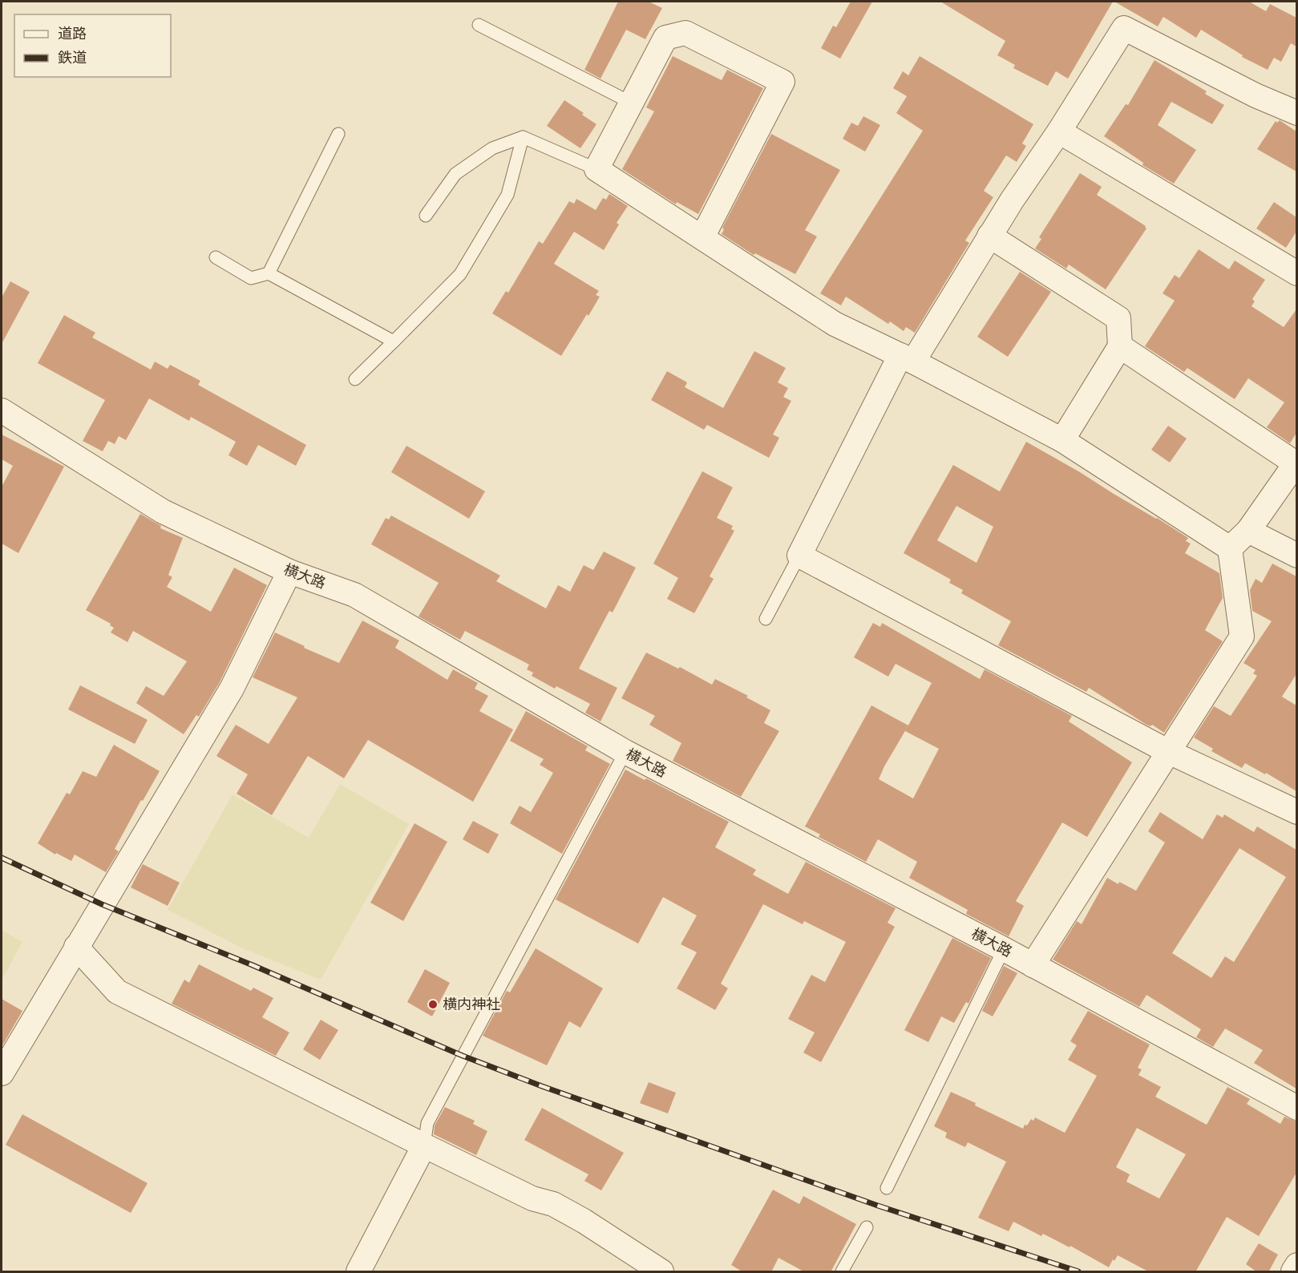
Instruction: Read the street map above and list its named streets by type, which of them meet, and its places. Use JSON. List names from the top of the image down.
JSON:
{
  "streets": {
    "street": ["横大路"]
  },
  "places": ["横内神社"],
  "legend": ["道路", "鉄道"]
}
